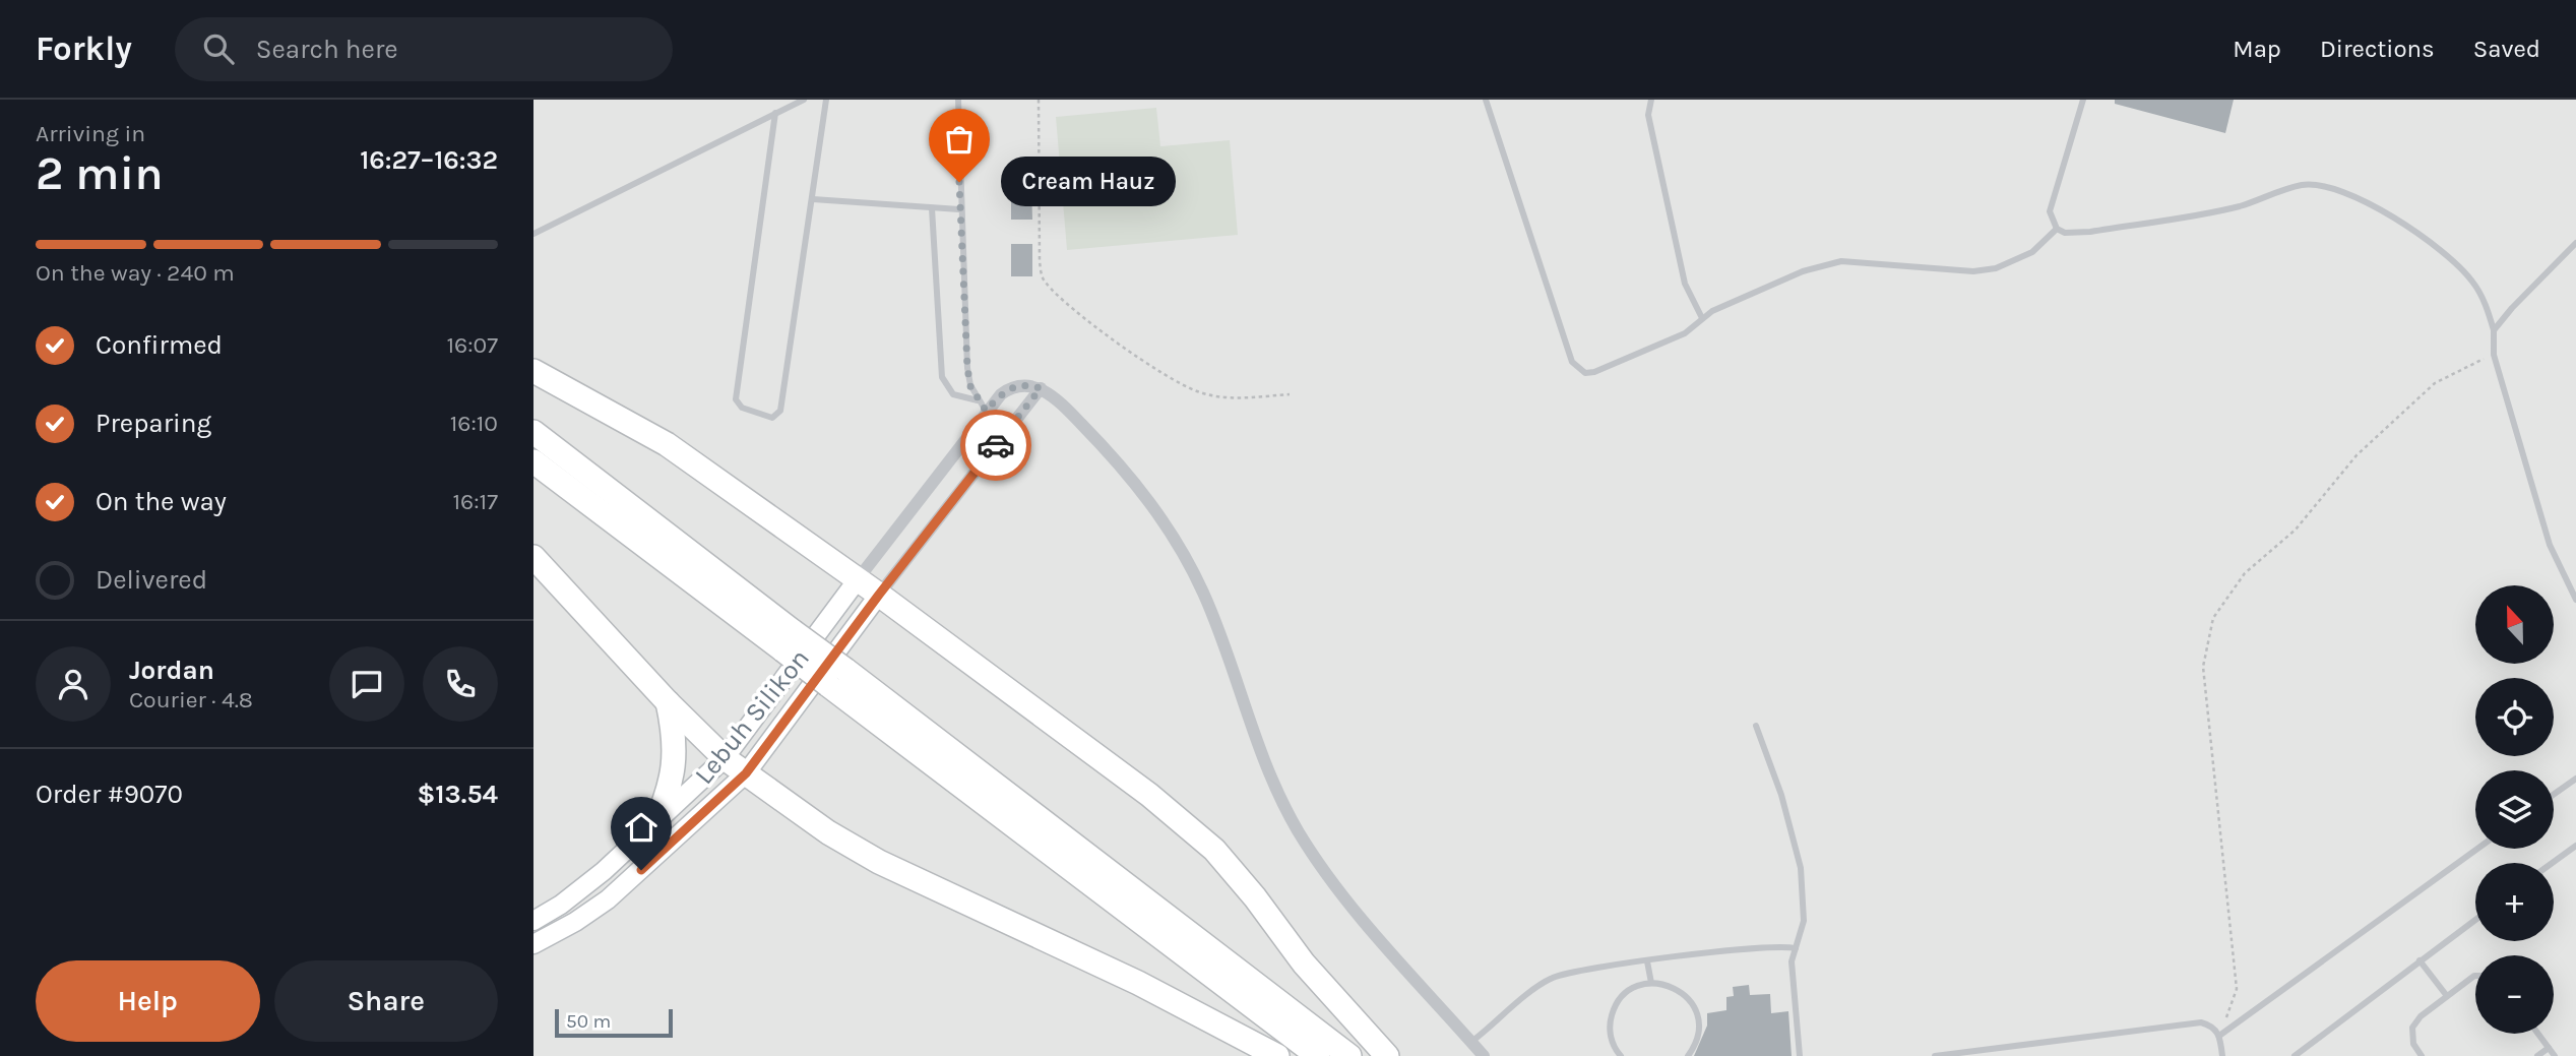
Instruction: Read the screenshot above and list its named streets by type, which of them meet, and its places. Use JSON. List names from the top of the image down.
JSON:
{
  "streets": {
    "street": ["Lebuh Silikon"]
  },
  "places": ["Cream Hauz"],
  "scale_bar": "50 m",
  "north": "top",
  "page": {
    "header": "Forkly",
    "search": "Search here",
    "nav": ["Map", "Directions", "Saved"],
    "heading": ["2 min", "Arriving in", "16:27–16:32"],
    "panel": [
      "Jordan",
      "Courier · 4.8",
      "Order #9070",
      "$13.54"
    ],
    "bubble": "Cream Hauz",
    "bar": "On the way · 240 m",
    "list": [
      ["Confirmed", "16:07"],
      ["Preparing", "16:10"],
      ["On the way", "16:17"],
      "Delivered"
    ],
    "map_buttons": ["+", "−"],
    "buttons": ["Help", "Share"],
    "scale": "50 m"
  }
}
